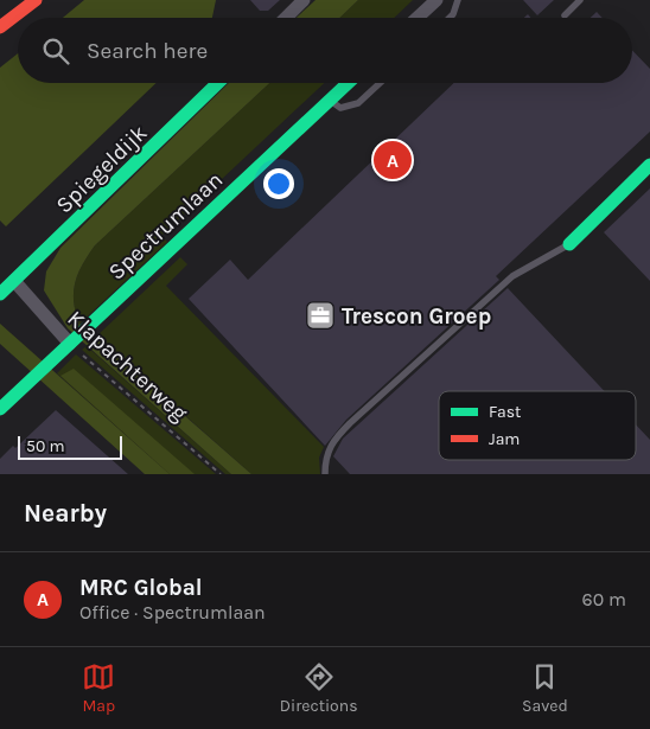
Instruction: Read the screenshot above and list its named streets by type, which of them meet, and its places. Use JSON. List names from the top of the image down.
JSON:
{
  "streets": {
    "street": ["Spiegeldijk", "Spectrumlaan", "Klapachterweg"]
  },
  "crossings": [
    ["Spiegeldijk", "Klapachterweg"],
    ["Spectrumlaan", "Klapachterweg"]
  ],
  "places": {
    "office": ["Trescon Groep"]
  },
  "legend": ["Fast", "Jam"],
  "scale_bar": "50 m",
  "page": {
    "search": "Search here",
    "pins": "A",
    "scale": "50 m",
    "heading": "Nearby",
    "list": [
      {
        "mark": "A",
        "name": "MRC Global",
        "note": "Office · Spectrumlaan",
        "value": "60 m"
      }
    ],
    "nav": ["Map", "Directions", "Saved"]
  }
}
